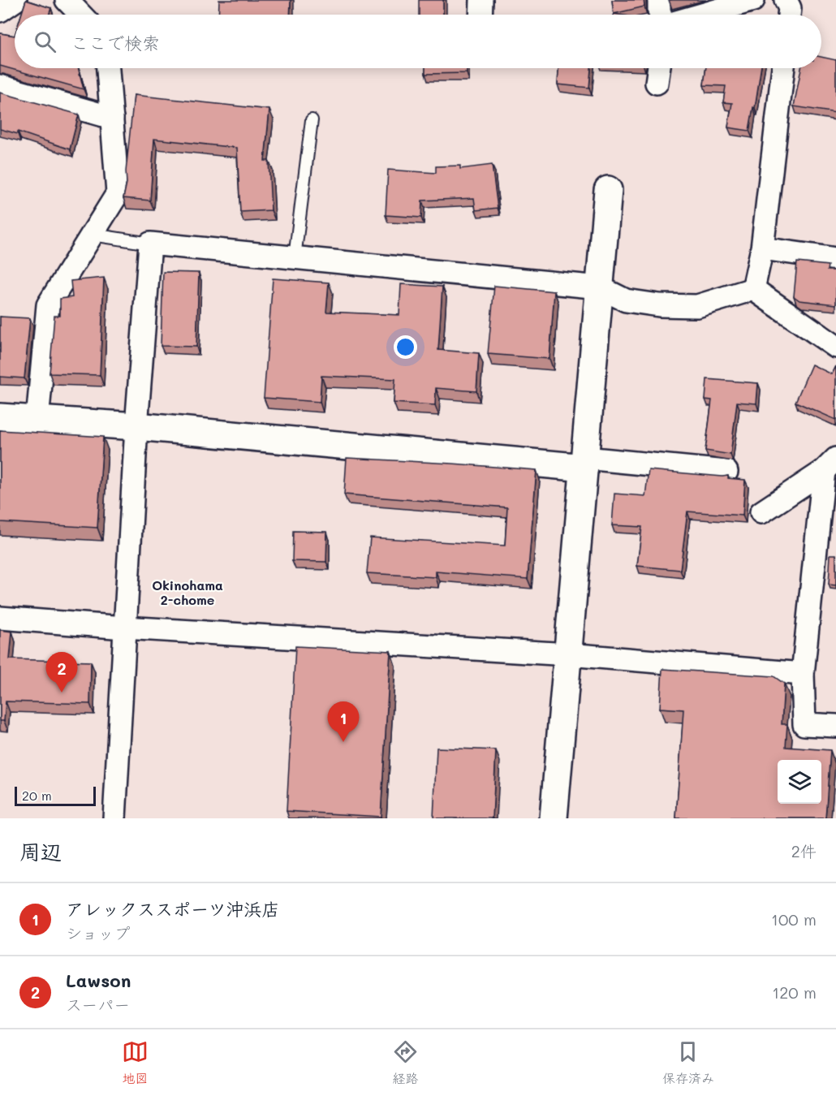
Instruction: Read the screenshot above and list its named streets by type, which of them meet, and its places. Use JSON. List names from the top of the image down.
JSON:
{
  "districts": ["Okinohama 2-chome"],
  "scale_bar": "20 m",
  "page": {
    "search": "ここで検索",
    "pins": ["2", "1"],
    "scale": "20 m",
    "heading": ["周辺", "2件"],
    "list": [
      {
        "mark": "1",
        "name": "アレックススポーツ沖浜店",
        "note": "ショップ",
        "value": "100 m"
      },
      {
        "mark": "2",
        "name": "Lawson",
        "note": "スーパー",
        "value": "120 m"
      }
    ],
    "nav": ["地図", "経路", "保存済み"]
  }
}
